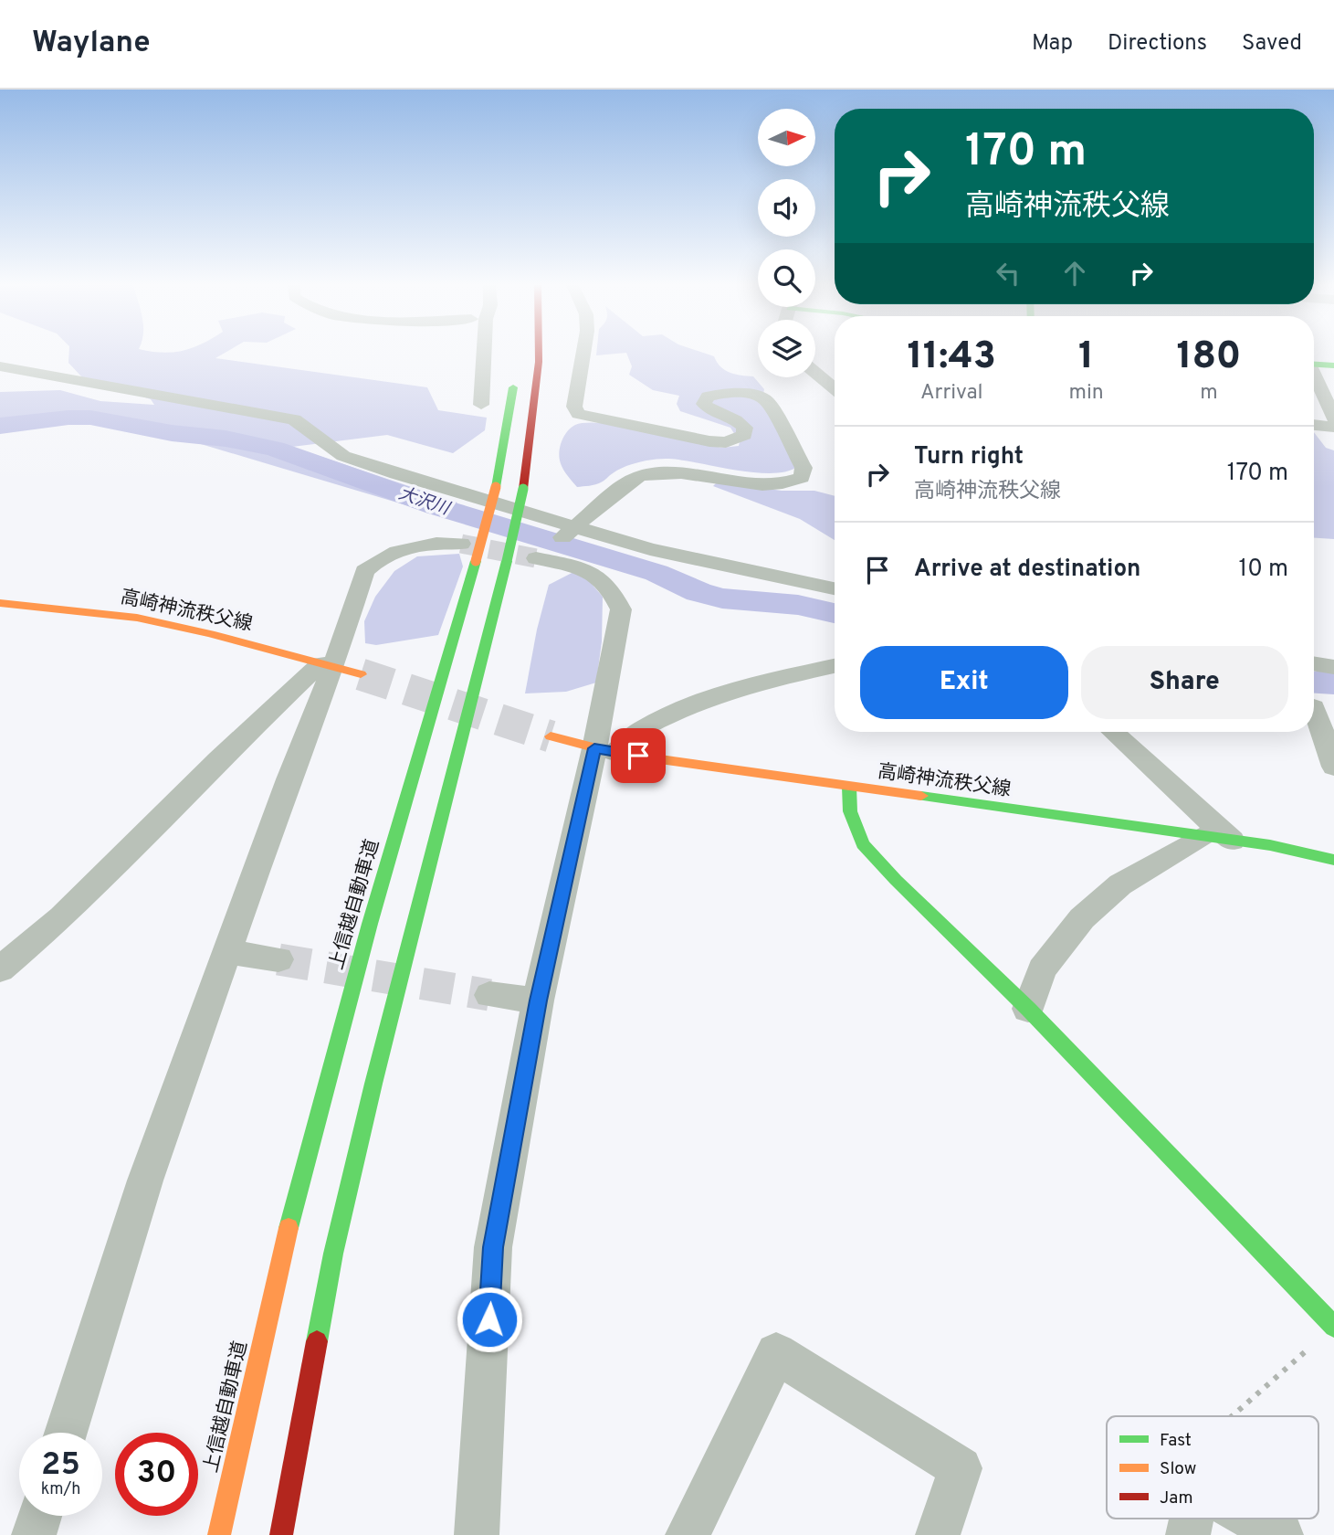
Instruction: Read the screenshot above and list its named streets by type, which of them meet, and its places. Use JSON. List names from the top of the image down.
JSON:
{
  "streets": {
    "main road": ["高崎神流秩父線", "上信越自動車道"]
  },
  "water": ["大沢川"],
  "legend": ["Fast", "Slow", "Jam"],
  "north": "right",
  "page": {
    "header": "Waylane",
    "nav": ["Map", "Directions", "Saved"],
    "turn": ["170 m", "高崎神流秩父線"],
    "eta": [
      "11:43",
      "Arrival",
      "1",
      "min",
      "180",
      "m"
    ],
    "list": [
      {
        "name": "Turn right",
        "note": "高崎神流秩父線",
        "value": "170 m"
      },
      {
        "name": "Arrive at destination",
        "value": "10 m"
      }
    ],
    "buttons": ["Exit", "Share"],
    "speed": "25 km/h",
    "limit": "30"
  }
}
